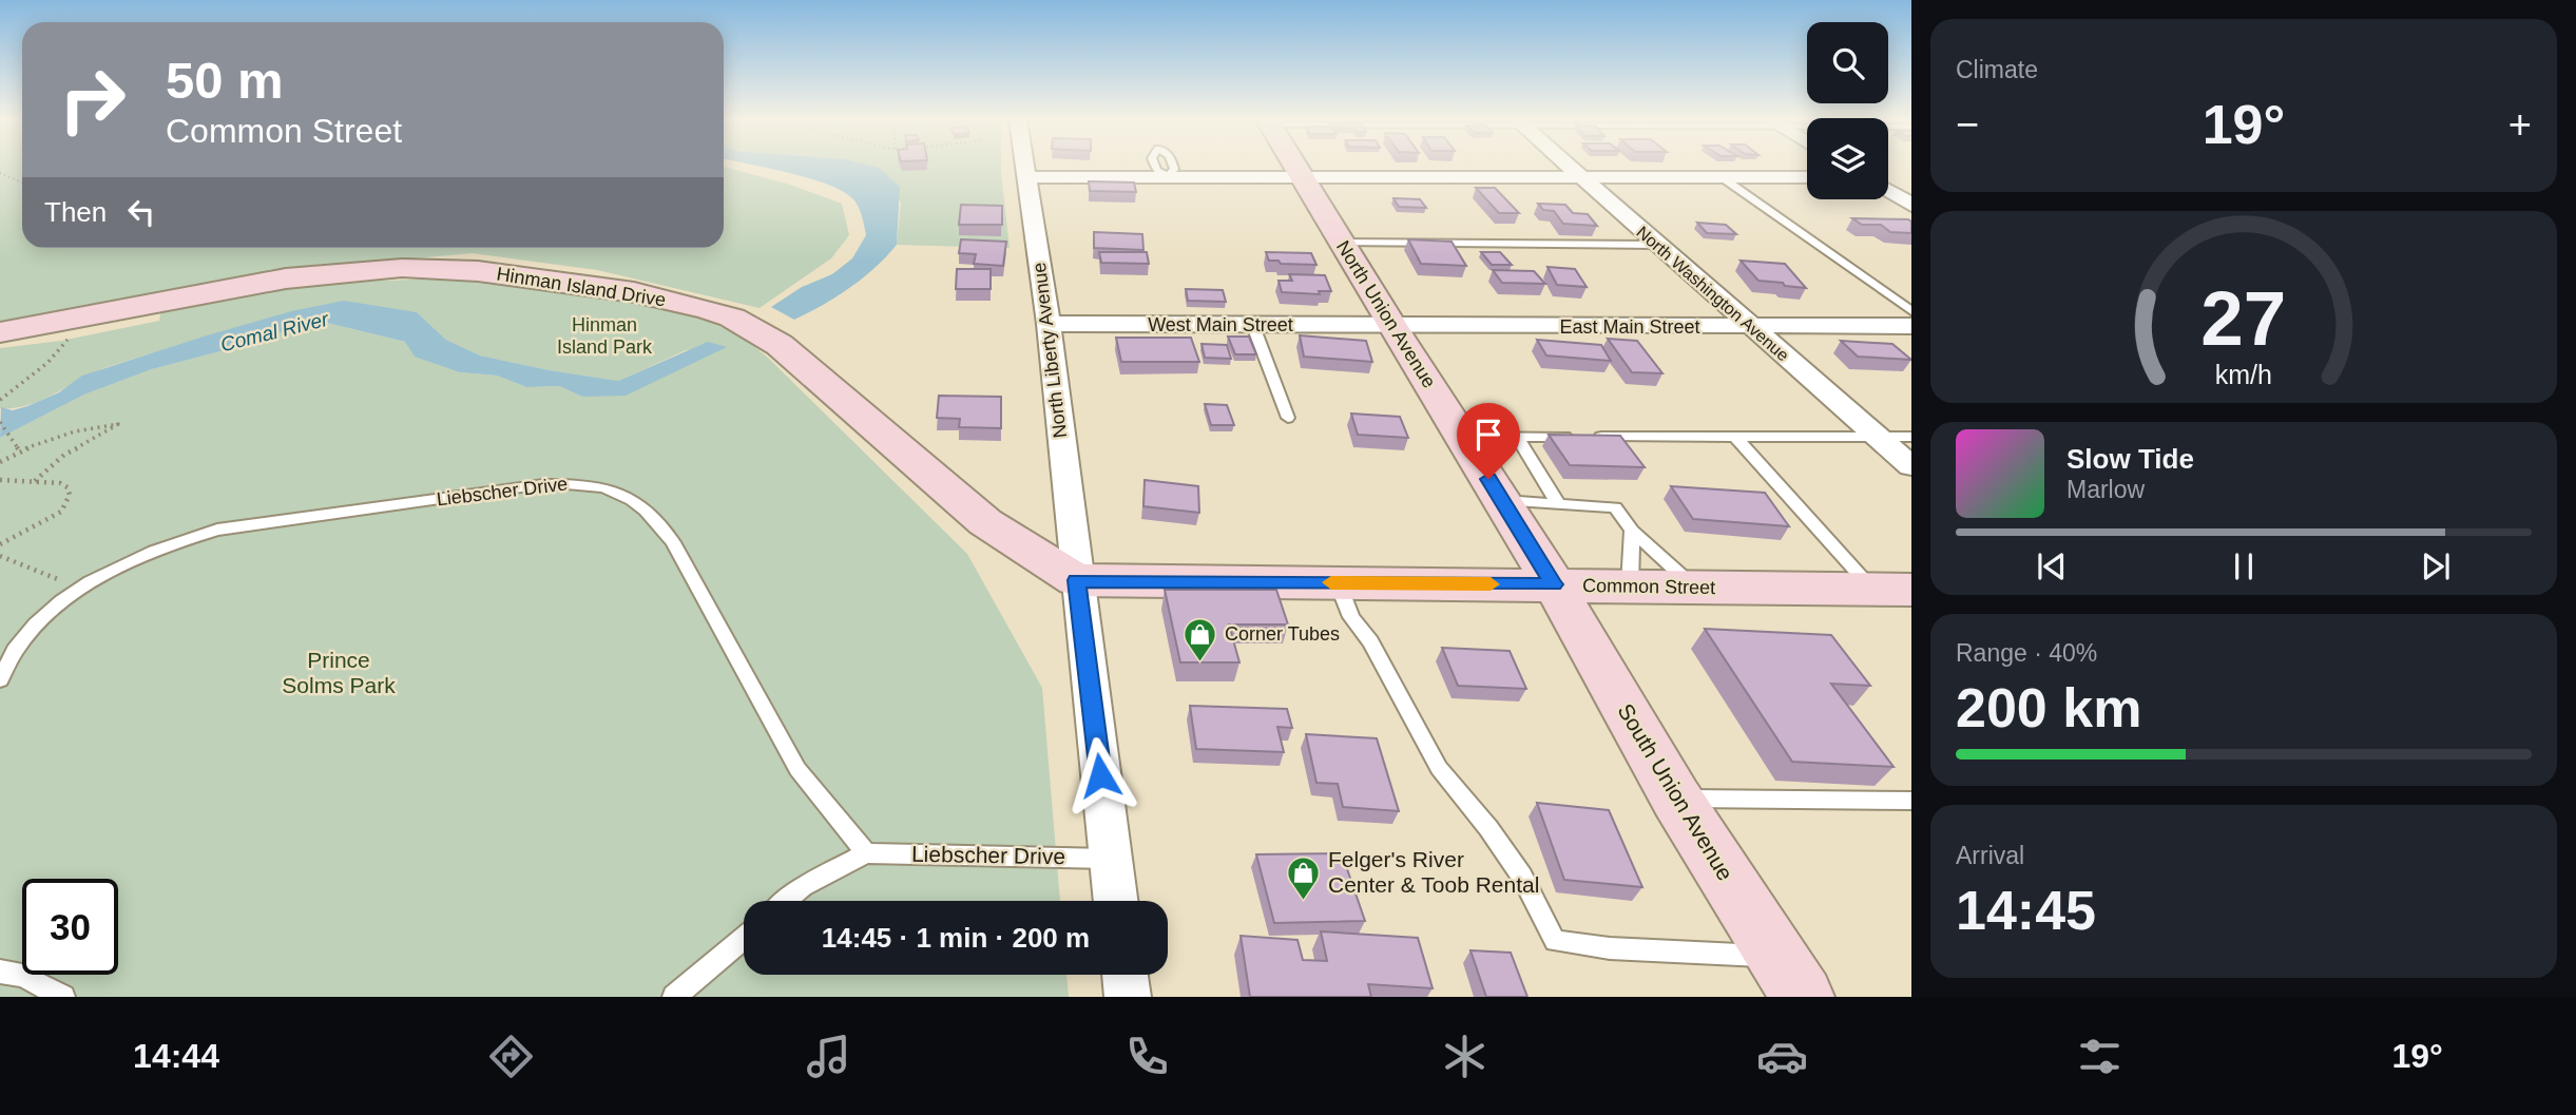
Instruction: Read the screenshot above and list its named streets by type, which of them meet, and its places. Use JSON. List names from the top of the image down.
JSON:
{
  "streets": {
    "street": [
      "Hinman Island Drive",
      "North Washington Avenue",
      "North Union Avenue",
      "West Main Street",
      "East Main Street",
      "North Liberty Avenue",
      "Common Street",
      "South Union Avenue"
    ],
    "lane": ["Liebscher Drive"]
  },
  "crossings": [
    ["Hinman Island Drive", "North Liberty Avenue"],
    ["Hinman Island Drive", "Common Street"],
    ["North Washington Avenue", "East Main Street"],
    ["North Union Avenue", "West Main Street"],
    ["North Union Avenue", "East Main Street"],
    ["North Union Avenue", "Common Street"],
    ["North Union Avenue", "South Union Avenue"],
    ["West Main Street", "East Main Street"],
    ["West Main Street", "North Liberty Avenue"],
    ["North Liberty Avenue", "Liebscher Drive"],
    ["North Liberty Avenue", "Common Street"],
    ["Common Street", "South Union Avenue"]
  ],
  "water": ["Comal River"],
  "parks": ["Hinman Island Park", "Prince Solms Park"],
  "places": {
    "shop": ["Corner Tubes", "Felger's River Center & Toob Rental"]
  },
  "page": {
    "tile": [
      "Climate",
      ["Range · 40%", "200 km"],
      ["Arrival", "14:45"]
    ],
    "turn": ["50 m", "Common Street"],
    "heat": ["−", "19°", "+"],
    "then": "Then",
    "song": ["Slow Tide", "Marlow"],
    "limit": "30",
    "trip": "14:45 · 1 min · 200 m",
    "tabs": ["14:44", "19°"],
    "gauge": ["27", "km/h"]
  }
}
